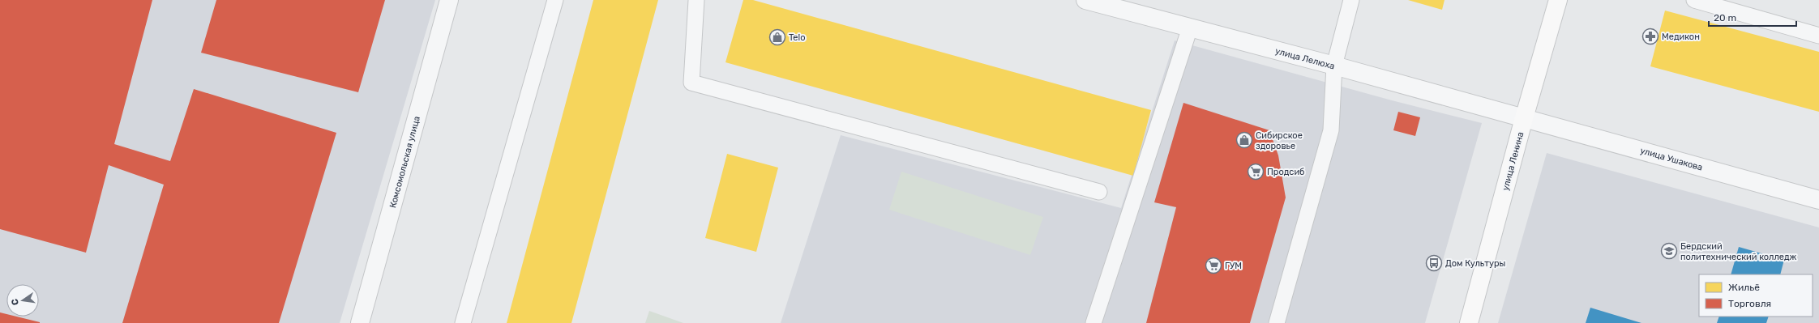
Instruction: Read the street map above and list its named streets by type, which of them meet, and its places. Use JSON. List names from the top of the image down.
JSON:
{
  "streets": {
    "main road": ["улица Ленина"],
    "street": ["улица Лелюха", "улица Ушакова", "Комсомольская улица"]
  },
  "crossings": [
    ["улица Лелюха", "улица Ушакова"],
    ["улица Лелюха", "улица Ленина"],
    ["улица Ушакова", "улица Ленина"]
  ],
  "places": {
    "pharmacy": ["Медикон"],
    "shop": ["Telo", "Сибирское здоровье"],
    "supermarket": ["Продсиб", "ГУМ"],
    "school or university": ["Бердский политехнический колледж"],
    "bus stop": ["Дом Культуры"]
  },
  "legend": ["Жильё", "Торговля"],
  "scale_bar": "20 m",
  "north": "left"
}
